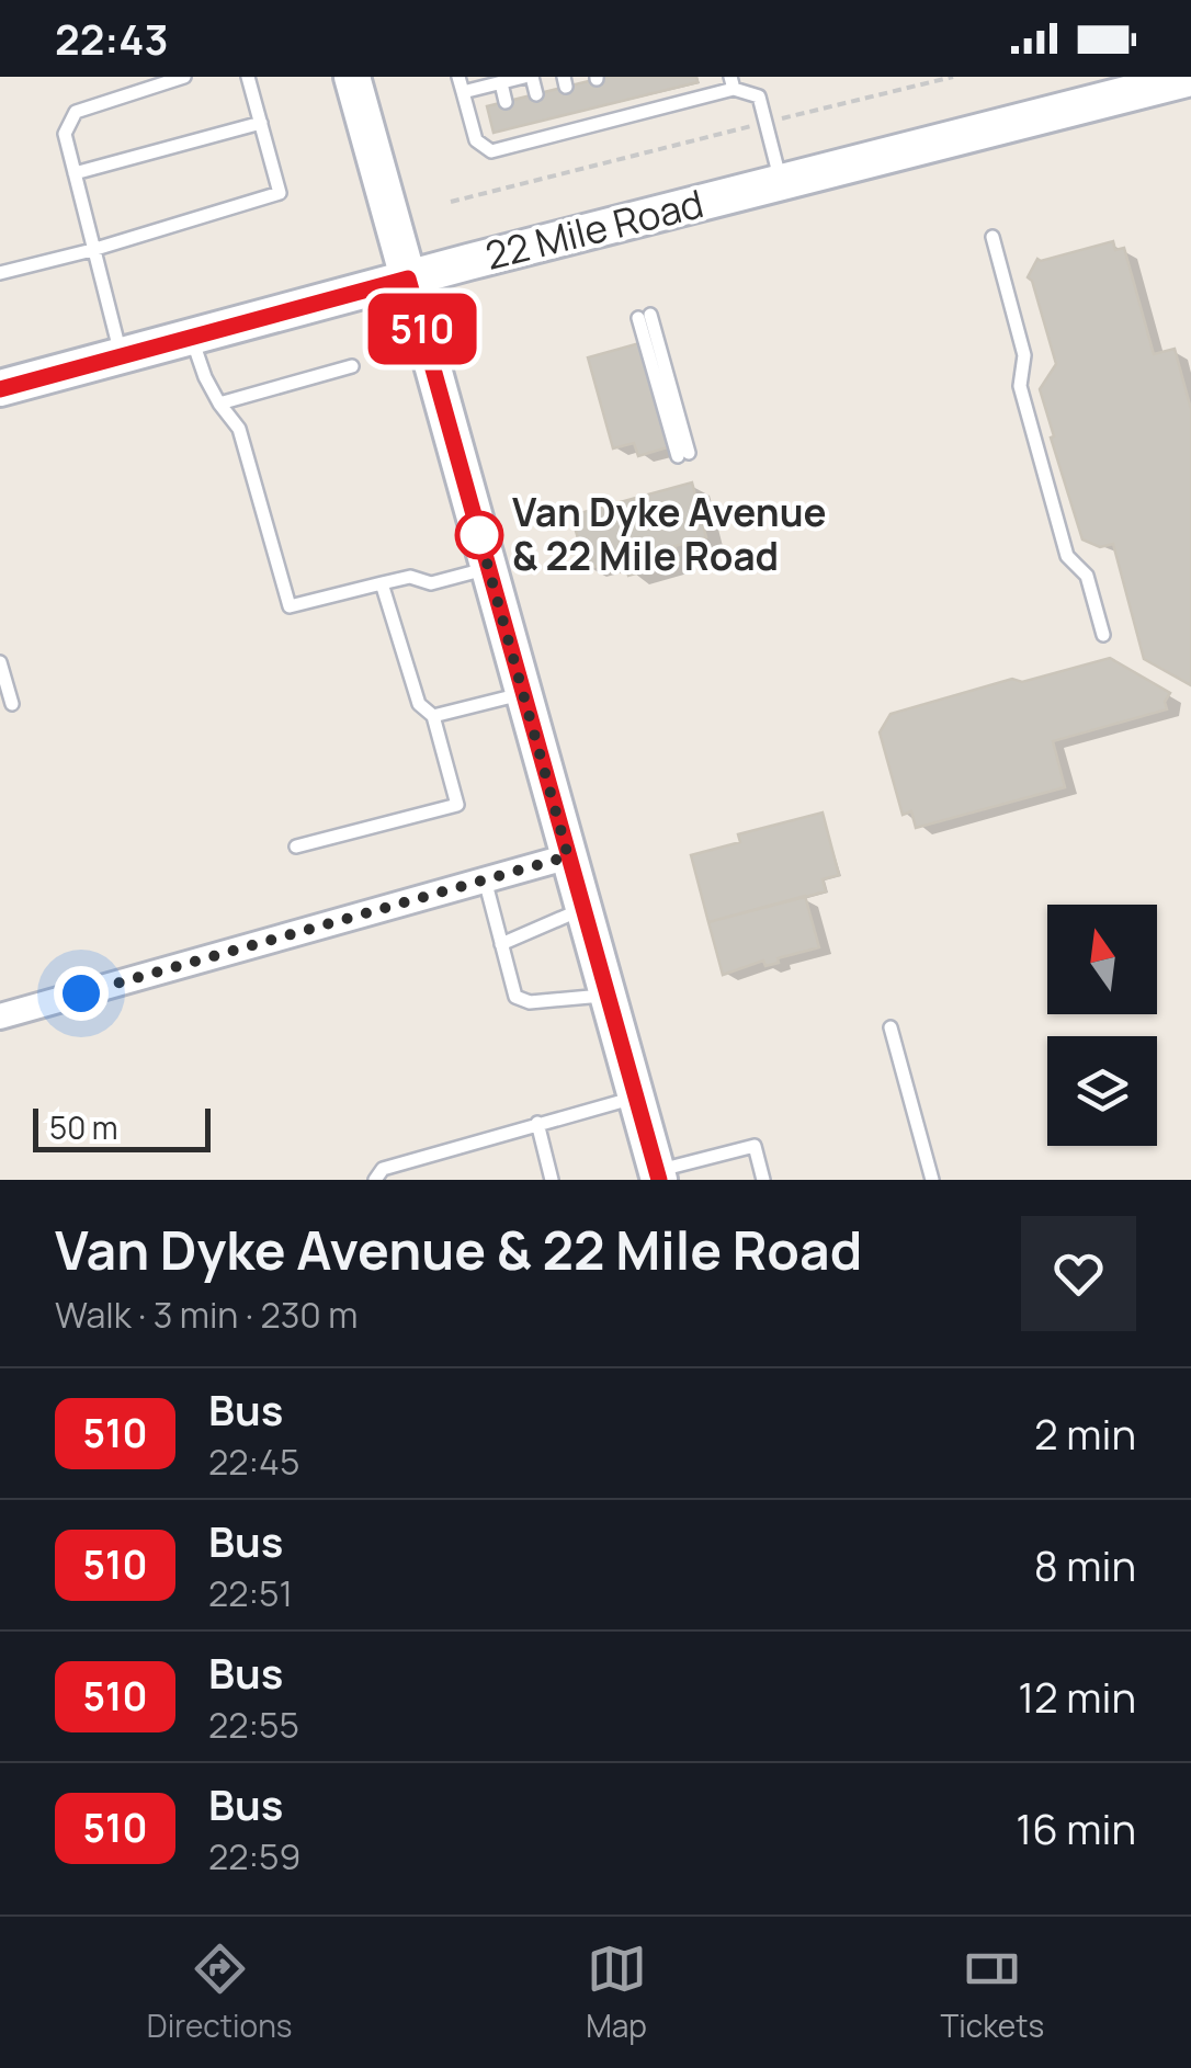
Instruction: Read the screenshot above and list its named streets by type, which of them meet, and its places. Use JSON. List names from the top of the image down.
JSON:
{
  "streets": {
    "street": ["22 Mile Road"]
  },
  "places": ["Van Dyke Avenue & 22 Mile Road"],
  "lines": ["bus line 510"],
  "scale_bar": "50 m",
  "north": "top",
  "page": {
    "status": "22:43",
    "on_map": "510",
    "scale": "50 m",
    "heading": ["Van Dyke Avenue & 22 Mile Road", "Walk · 3 min · 230 m"],
    "list": [
      {
        "mark": "510",
        "name": "Bus",
        "note": "22:45",
        "value": "2 min"
      },
      {
        "mark": "510",
        "name": "Bus",
        "note": "22:51",
        "value": "8 min"
      },
      {
        "mark": "510",
        "name": "Bus",
        "note": "22:55",
        "value": "12 min"
      },
      {
        "mark": "510",
        "name": "Bus",
        "note": "22:59",
        "value": "16 min"
      }
    ],
    "tabs": ["Directions", "Map", "Tickets"]
  }
}
